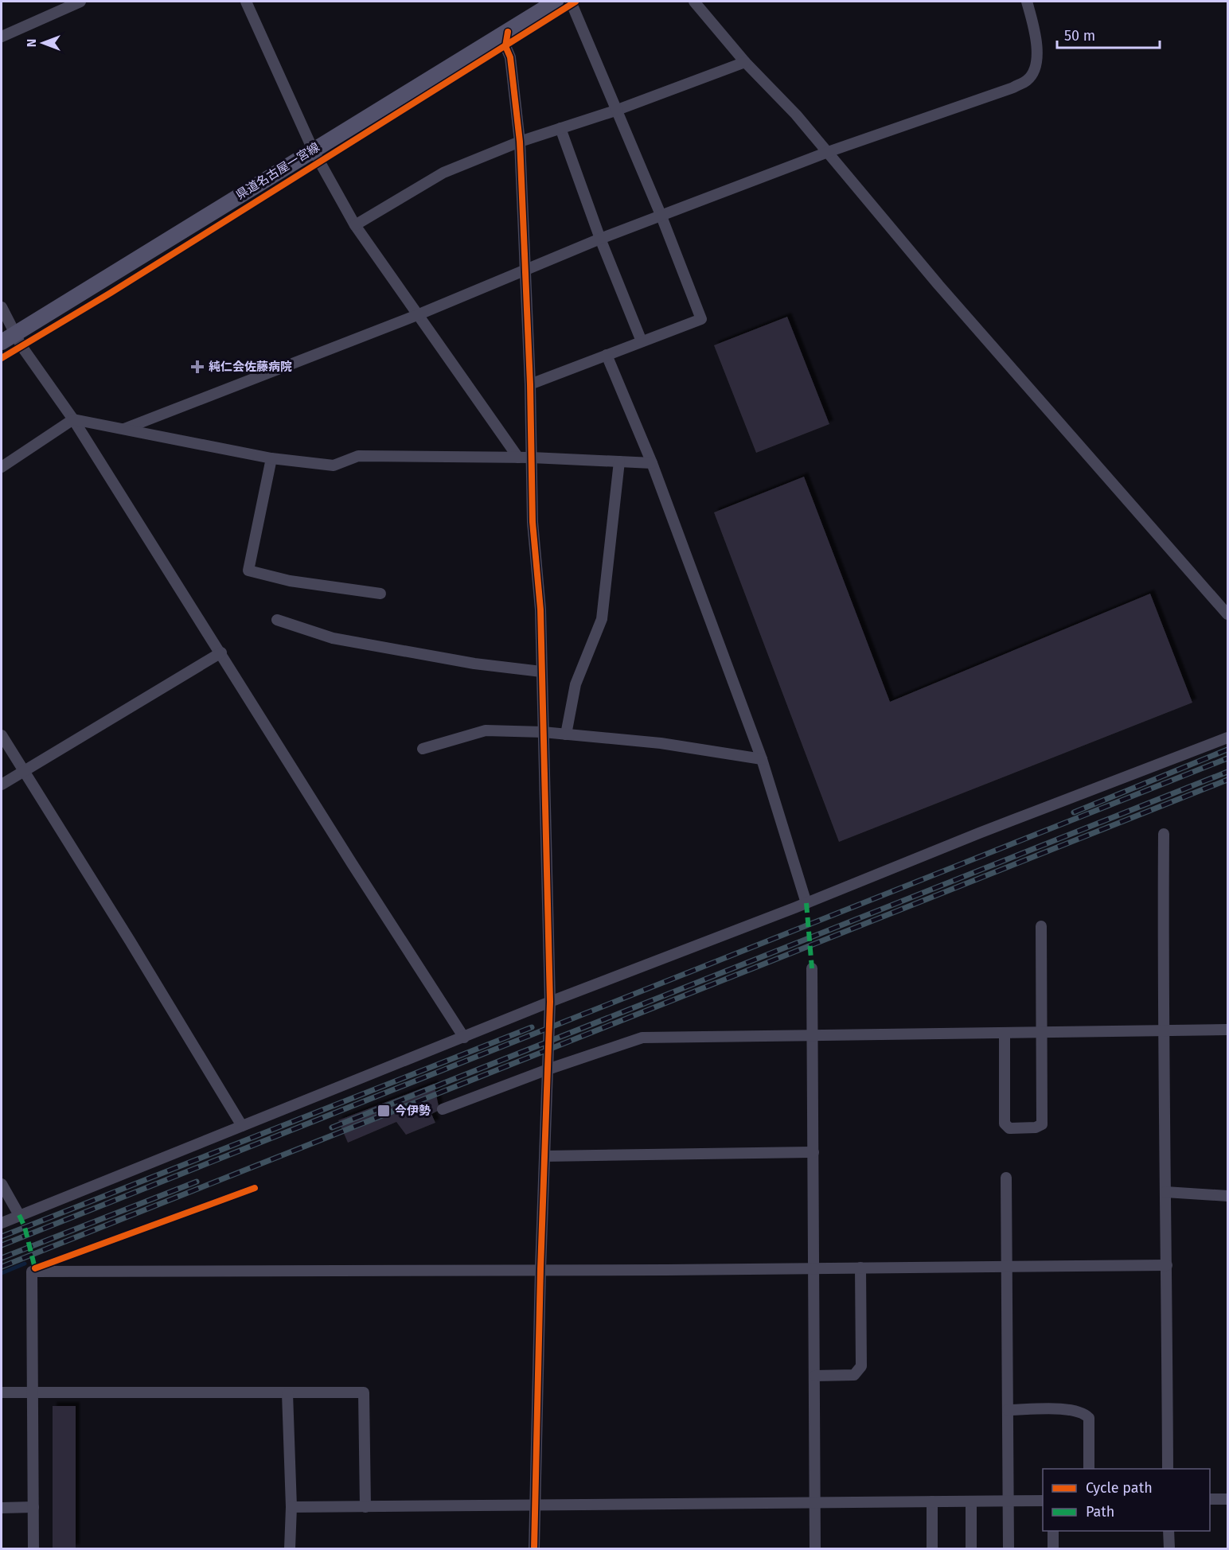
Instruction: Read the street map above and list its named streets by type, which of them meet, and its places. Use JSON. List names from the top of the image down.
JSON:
{
  "streets": {
    "main road": ["県道名古屋一宮線"]
  },
  "places": {
    "health": ["純仁会佐藤病院"],
    "transit": ["今伊勢"]
  },
  "legend": ["Cycle path", "Path"],
  "scale_bar": "50 m",
  "north": "left"
}
